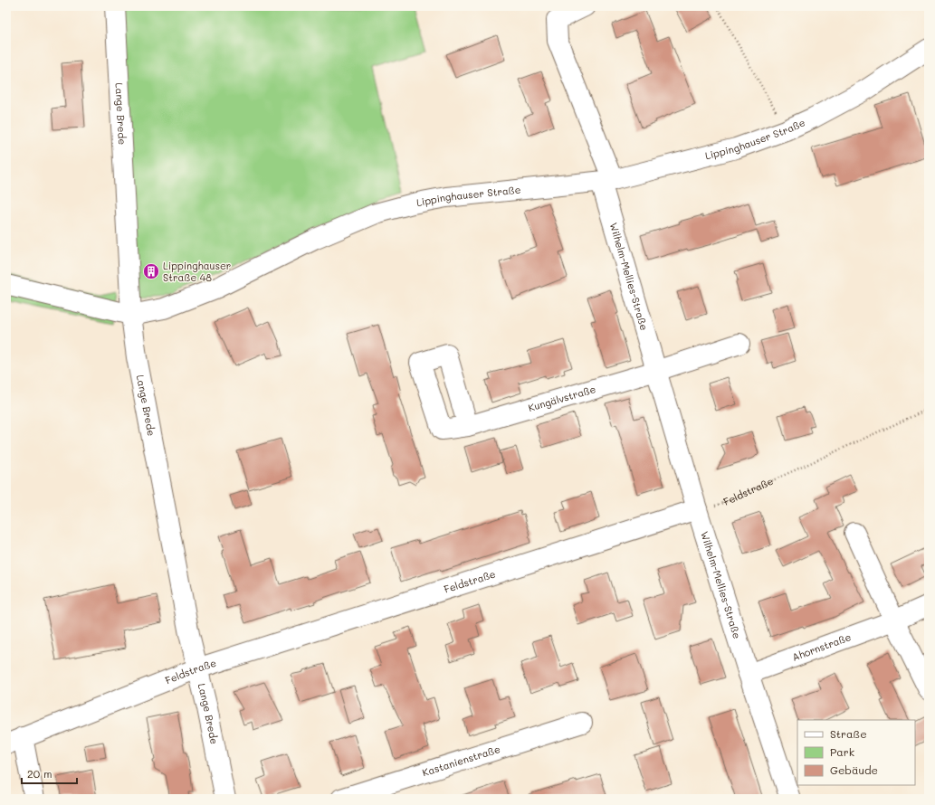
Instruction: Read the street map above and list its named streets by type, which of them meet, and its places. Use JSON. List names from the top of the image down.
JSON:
{
  "streets": {
    "street": [
      "Lange Brede",
      "Lippinghauser Straße",
      "Wilhelm-Mellies-Straße",
      "Kungälvstraße",
      "Feldstraße",
      "Ahornstraße",
      "Kastanienstraße"
    ]
  },
  "crossings": [
    ["Lange Brede", "Lippinghauser Straße"],
    ["Lange Brede", "Feldstraße"],
    ["Lippinghauser Straße", "Wilhelm-Mellies-Straße"],
    ["Wilhelm-Mellies-Straße", "Kungälvstraße"],
    ["Wilhelm-Mellies-Straße", "Feldstraße"],
    ["Wilhelm-Mellies-Straße", "Ahornstraße"]
  ],
  "places": {
    "building": ["Lippinghauser Straße 48"]
  },
  "legend": ["Straße", "Park", "Gebäude"],
  "scale_bar": "20 m"
}
